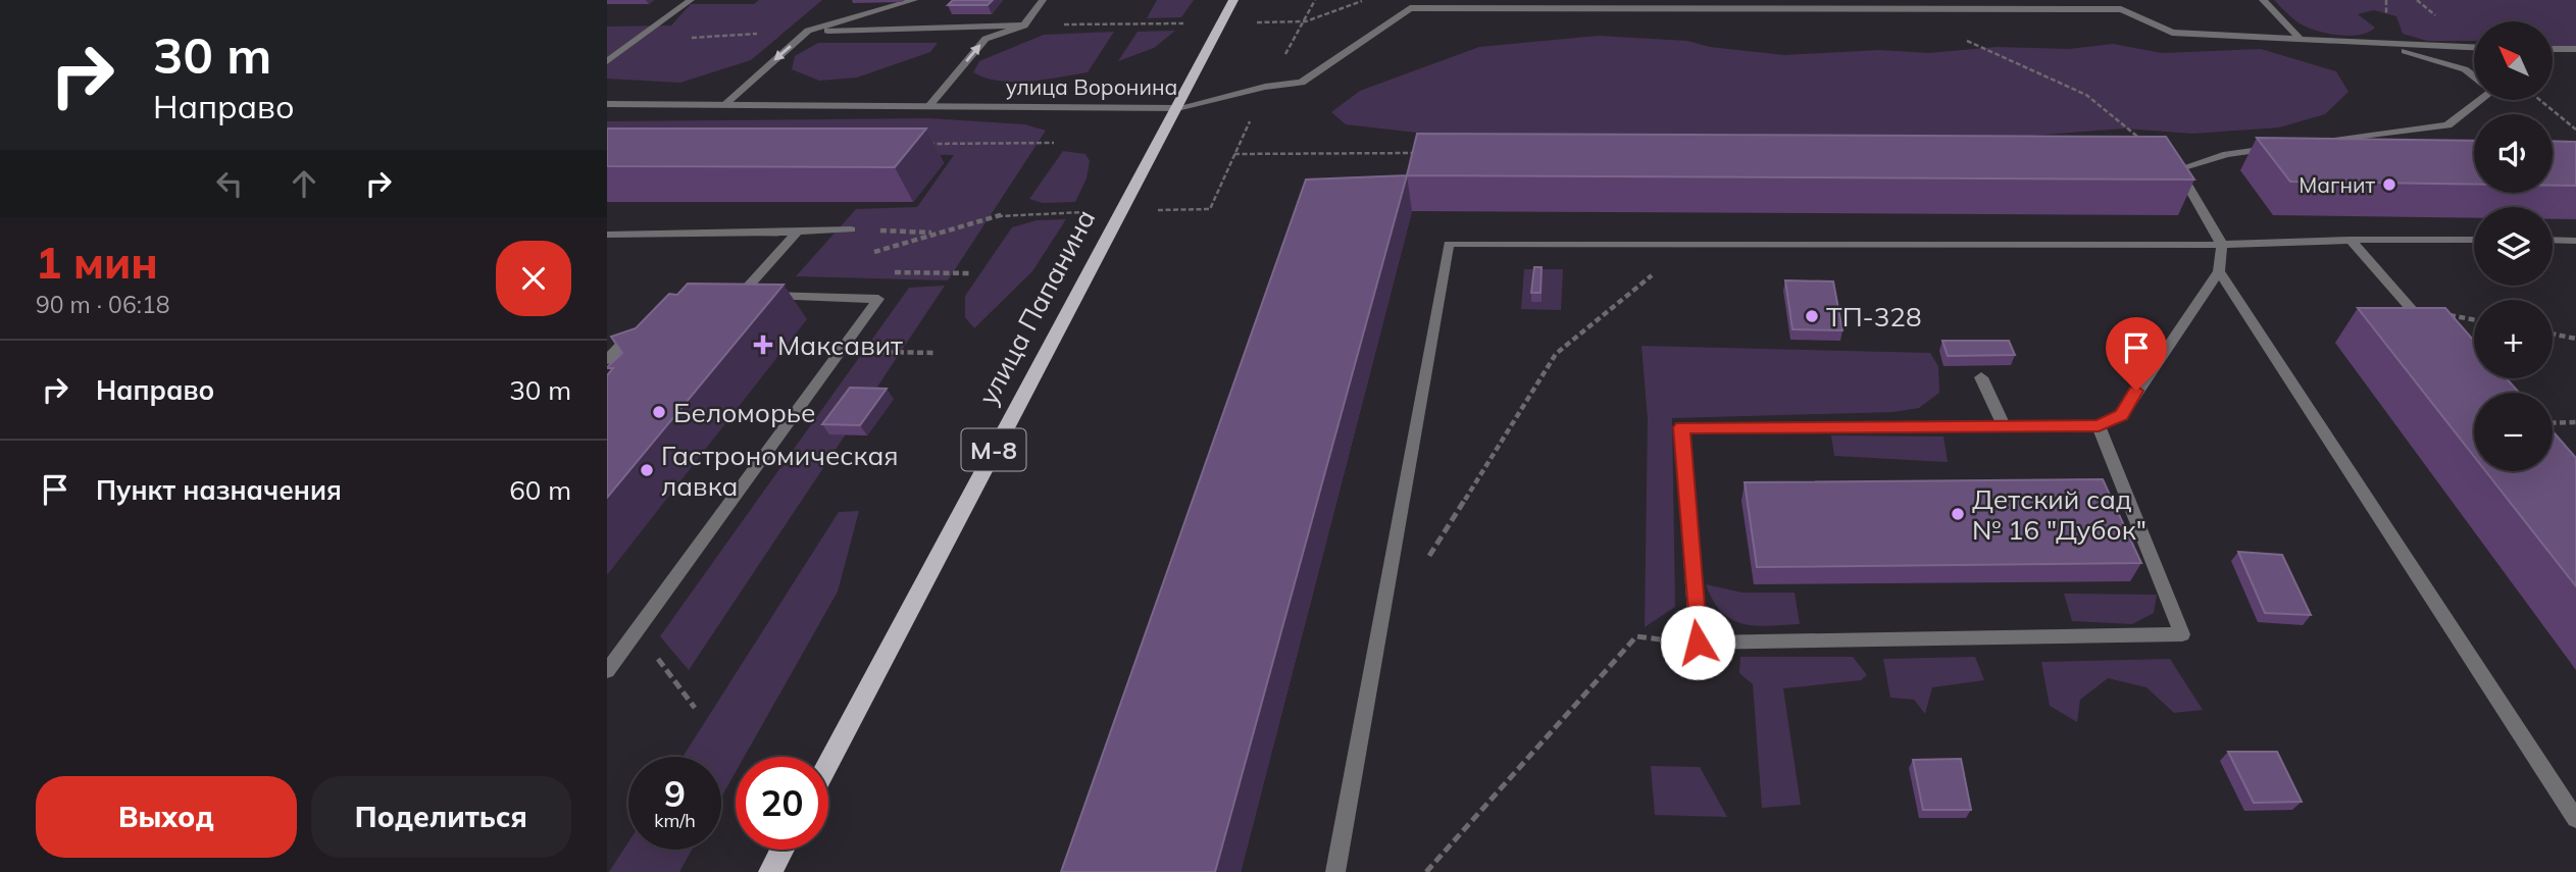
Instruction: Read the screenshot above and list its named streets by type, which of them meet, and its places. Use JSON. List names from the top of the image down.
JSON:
{
  "streets": {
    "main road": ["улица Папанина", "М-8"],
    "street": ["улица Воронина"]
  },
  "crossings": [
    ["улица Воронина", "улица Папанина"]
  ],
  "places": {
    "other": [
      "Магнит",
      "ТП-328",
      "Беломорье",
      "Гастрономическая лавка",
      "Детский сад № 16 \"Дубок\""
    ],
    "health": ["Максавит"]
  },
  "north": "top left",
  "page": {
    "turn": ["30 m", "Направо"],
    "map_buttons": ["+", "−"],
    "heading": ["1 мин", "90 m · 06:18"],
    "list": [
      {
        "name": "Направо",
        "value": "30 m"
      },
      {
        "name": "Пункт назначения",
        "value": "60 m"
      }
    ],
    "speed": "9 km/h",
    "limit": "20",
    "buttons": ["Выход", "Поделиться"]
  }
}
